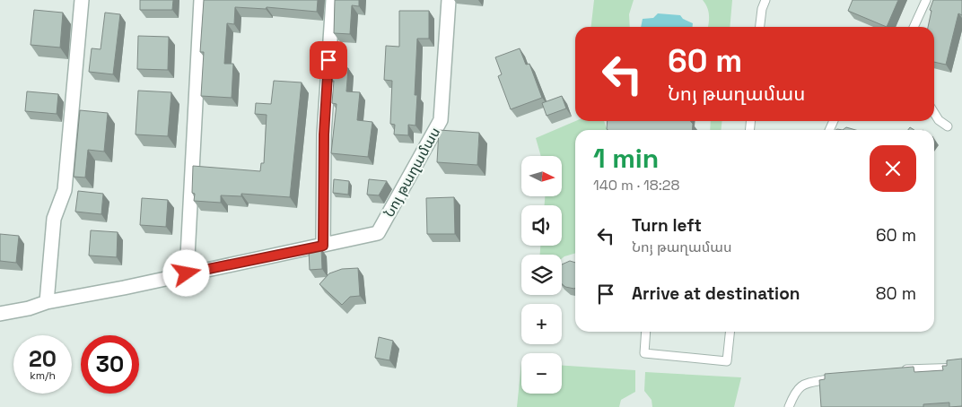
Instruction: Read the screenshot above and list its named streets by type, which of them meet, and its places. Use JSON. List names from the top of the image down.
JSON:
{
  "streets": {
    "street": ["Նոյ թաղամաս"]
  },
  "north": "right",
  "page": {
    "turn": ["60 m", "Նոյ թաղամաս"],
    "heading": ["1 min", "140 m · 18:28"],
    "map_buttons": ["+", "−"],
    "list": [
      {
        "name": "Turn left",
        "note": "Նոյ թաղամաս",
        "value": "60 m"
      },
      {
        "name": "Arrive at destination",
        "value": "80 m"
      }
    ],
    "speed": "20 km/h",
    "limit": "30"
  }
}
